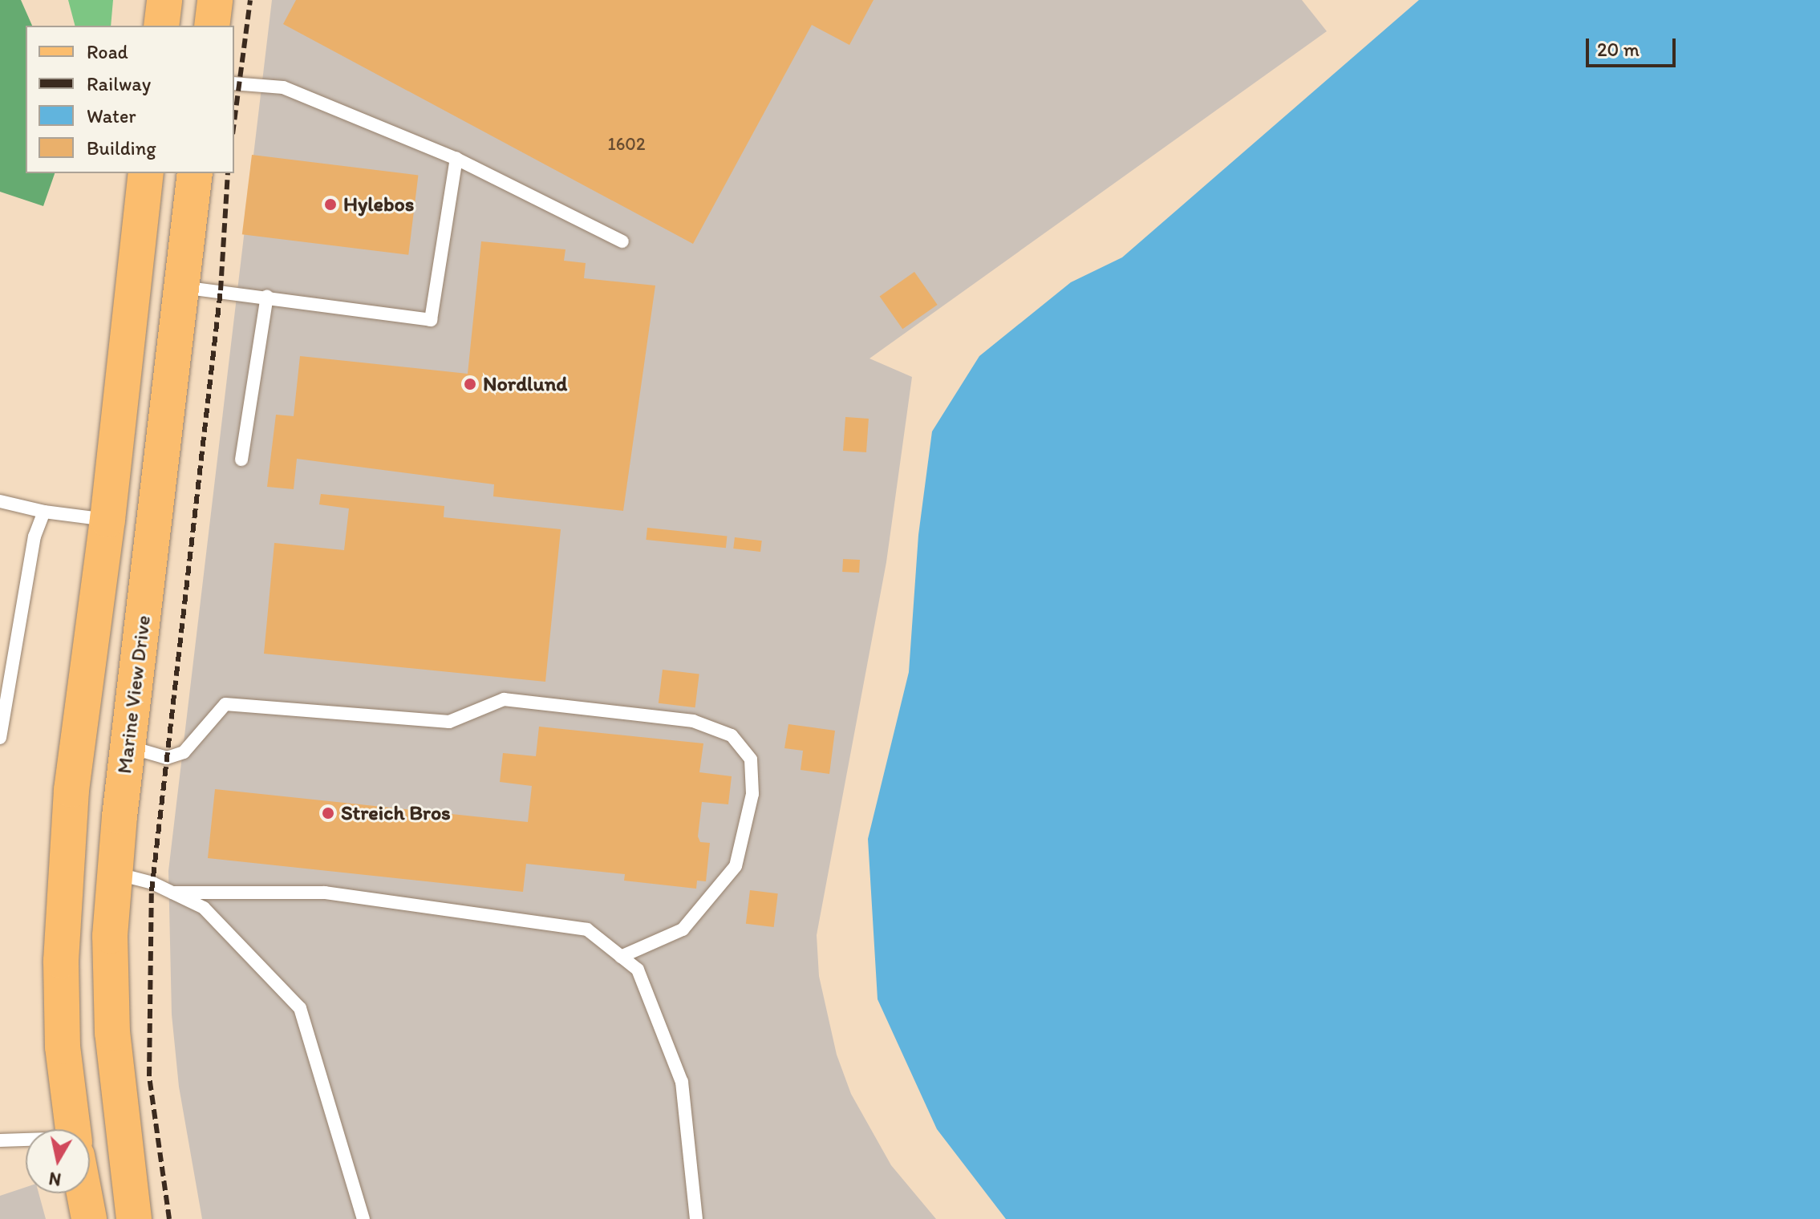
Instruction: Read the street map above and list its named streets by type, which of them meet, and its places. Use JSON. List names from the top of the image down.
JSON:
{
  "streets": {
    "main road": ["Marine View Drive"]
  },
  "places": ["Hylebos", "Nordlund", "Streich Bros"],
  "house_numbers": ["1602"],
  "legend": [
    "Road",
    "Railway",
    "Water",
    "Building"
  ],
  "scale_bar": "20 m",
  "north": "bottom"
}
